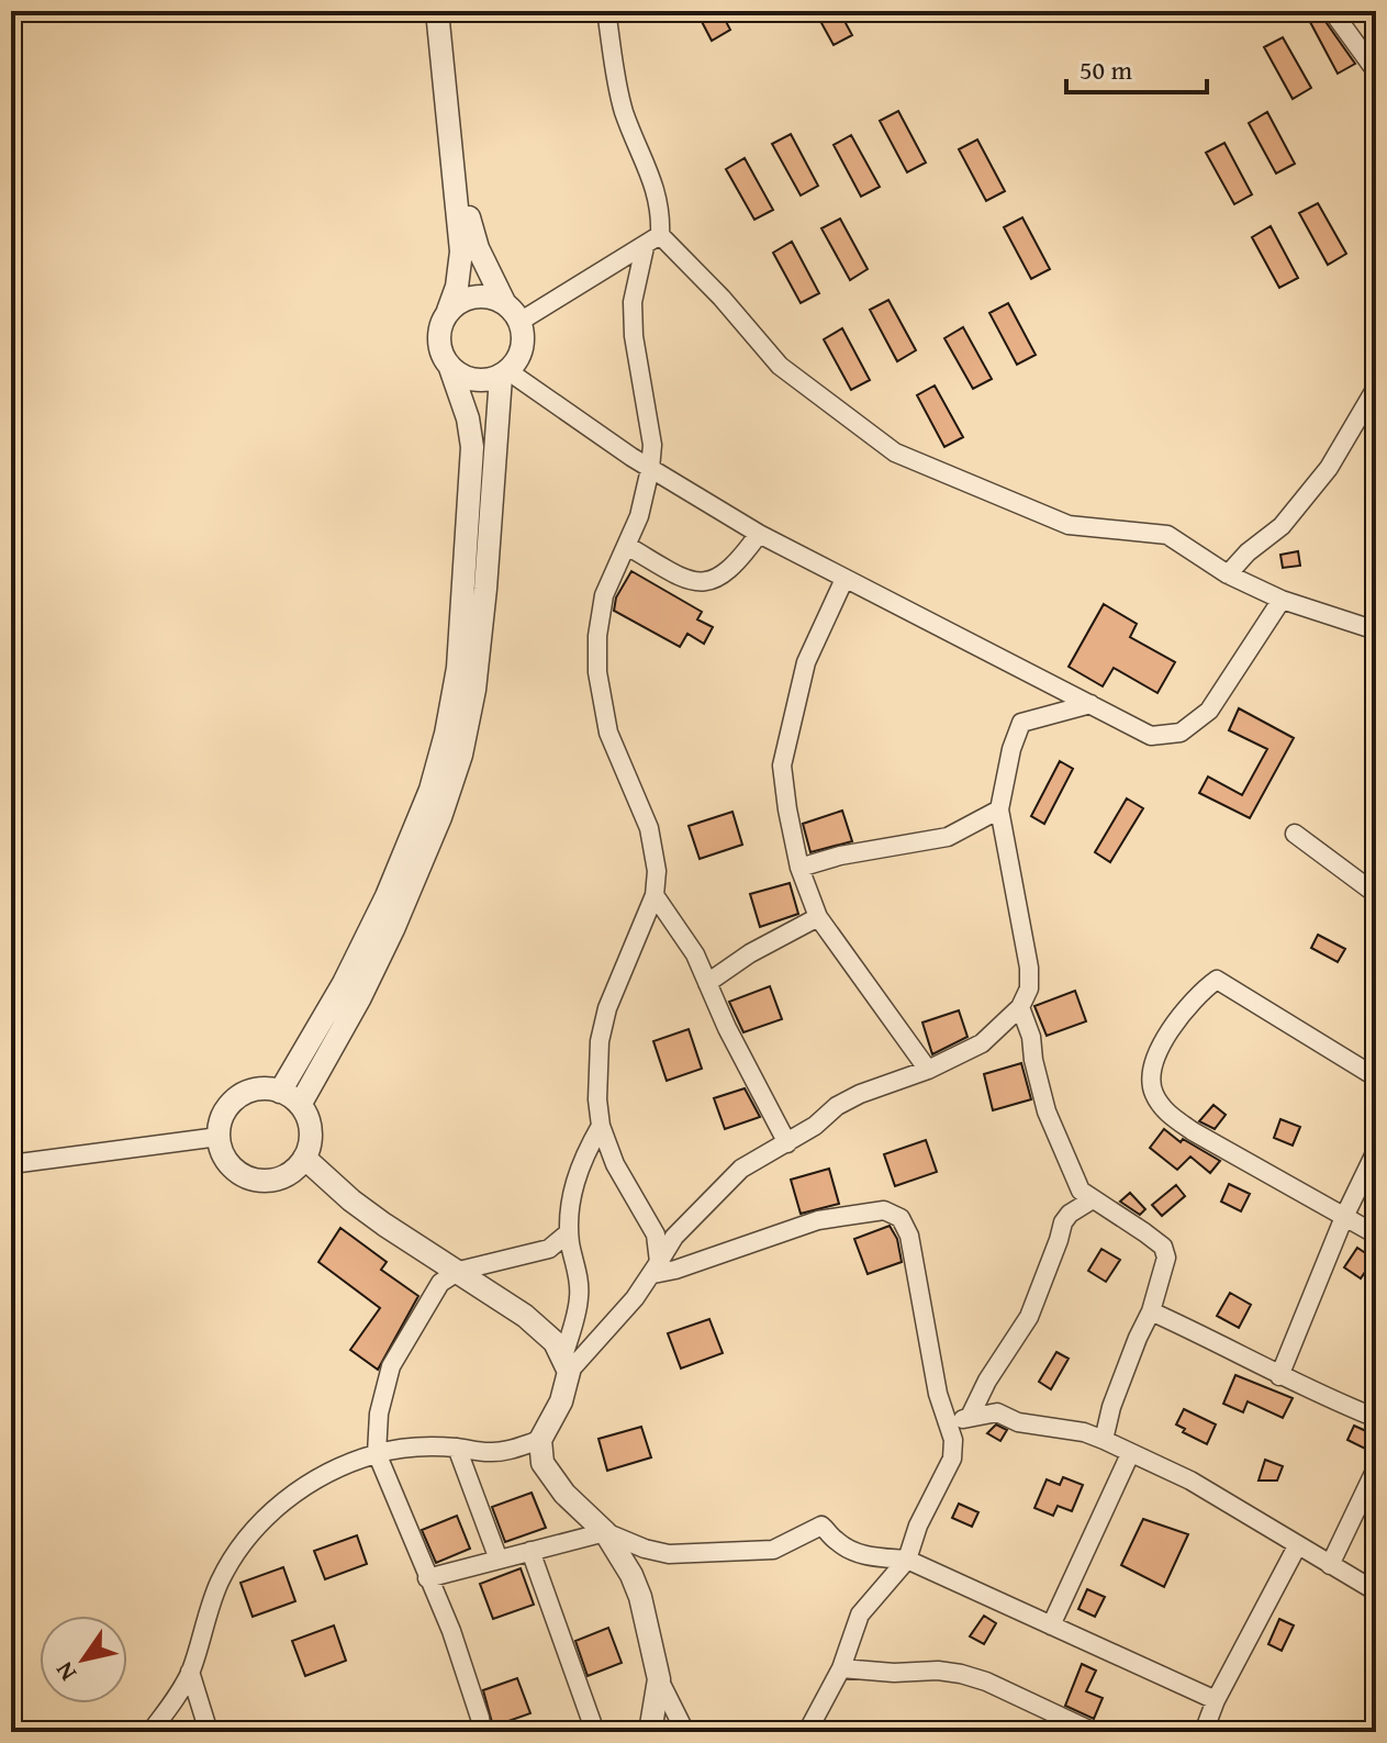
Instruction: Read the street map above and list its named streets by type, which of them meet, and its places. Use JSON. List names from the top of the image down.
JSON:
{
  "scale_bar": "50 m",
  "north": "bottom left"
}
